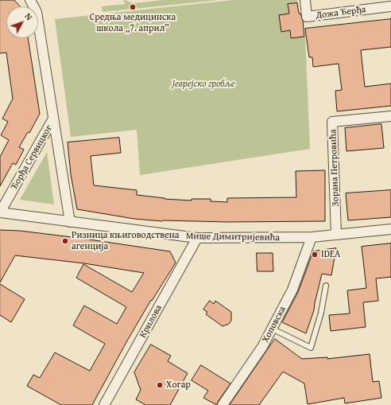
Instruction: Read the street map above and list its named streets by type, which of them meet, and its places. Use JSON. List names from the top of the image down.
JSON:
{
  "streets": {
    "street": [
      "Дожа Ђерђа",
      "Ђорђа Сервицког",
      "Зорана Петровића",
      "Мише Димитријевића",
      "Крилова",
      "Хоповска"
    ]
  },
  "crossings": [
    ["Ђорђа Сервицког", "Мише Димитријевића"],
    ["Зорана Петровића", "Мише Димитријевића"],
    ["Мише Димитријевића", "Крилова"],
    ["Мише Димитријевића", "Хоповска"]
  ],
  "parks": ["Јеврејско гробље"],
  "places": [
    "Средња медицинска школа „7. април”",
    "Ризница књиговодствена агенција",
    "IDEA",
    "Хогар"
  ],
  "north": "top right"
}
